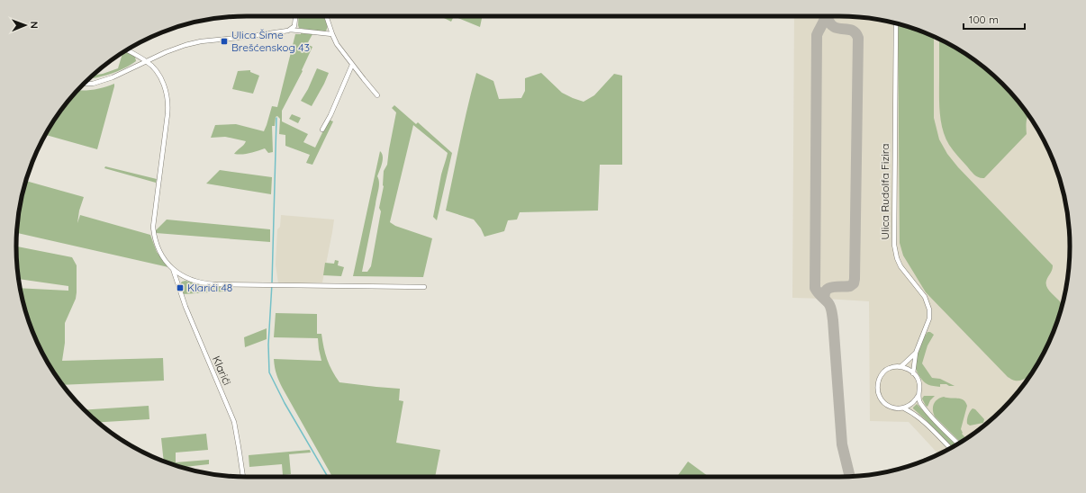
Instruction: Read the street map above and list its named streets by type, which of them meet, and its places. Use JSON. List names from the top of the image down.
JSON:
{
  "streets": {
    "street": ["Ulica Rudolfa Fizira", "Klarići"]
  },
  "places": {
    "transit": ["Ulica Šime Brešćenskog 43", "Klarići 48"]
  },
  "scale_bar": "100 m",
  "north": "right"
}
